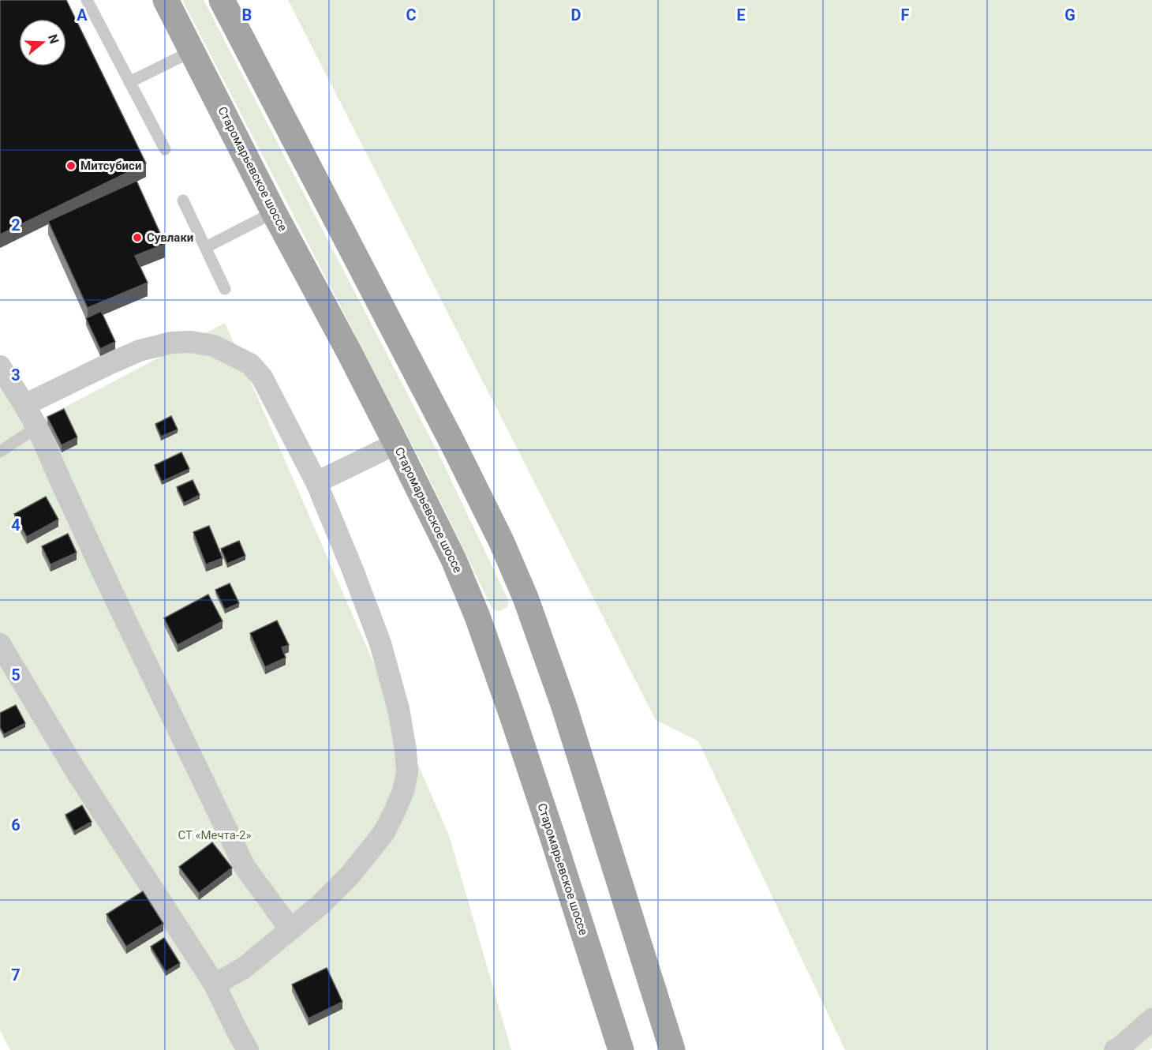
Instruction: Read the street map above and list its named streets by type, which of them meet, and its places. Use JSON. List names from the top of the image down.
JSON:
{
  "streets": {
    "main road": ["Старомарьевское шоссе"]
  },
  "parks": ["СТ «Мечта-2»"],
  "places": ["Митсубиси", "Сувлаки"],
  "north": "right",
  "grid": {
    "columns": [
      "A",
      "B",
      "C",
      "D",
      "E",
      "F",
      "G"
    ],
    "rows": [
      "2",
      "3",
      "4",
      "5",
      "6",
      "7"
    ]
  }
}
